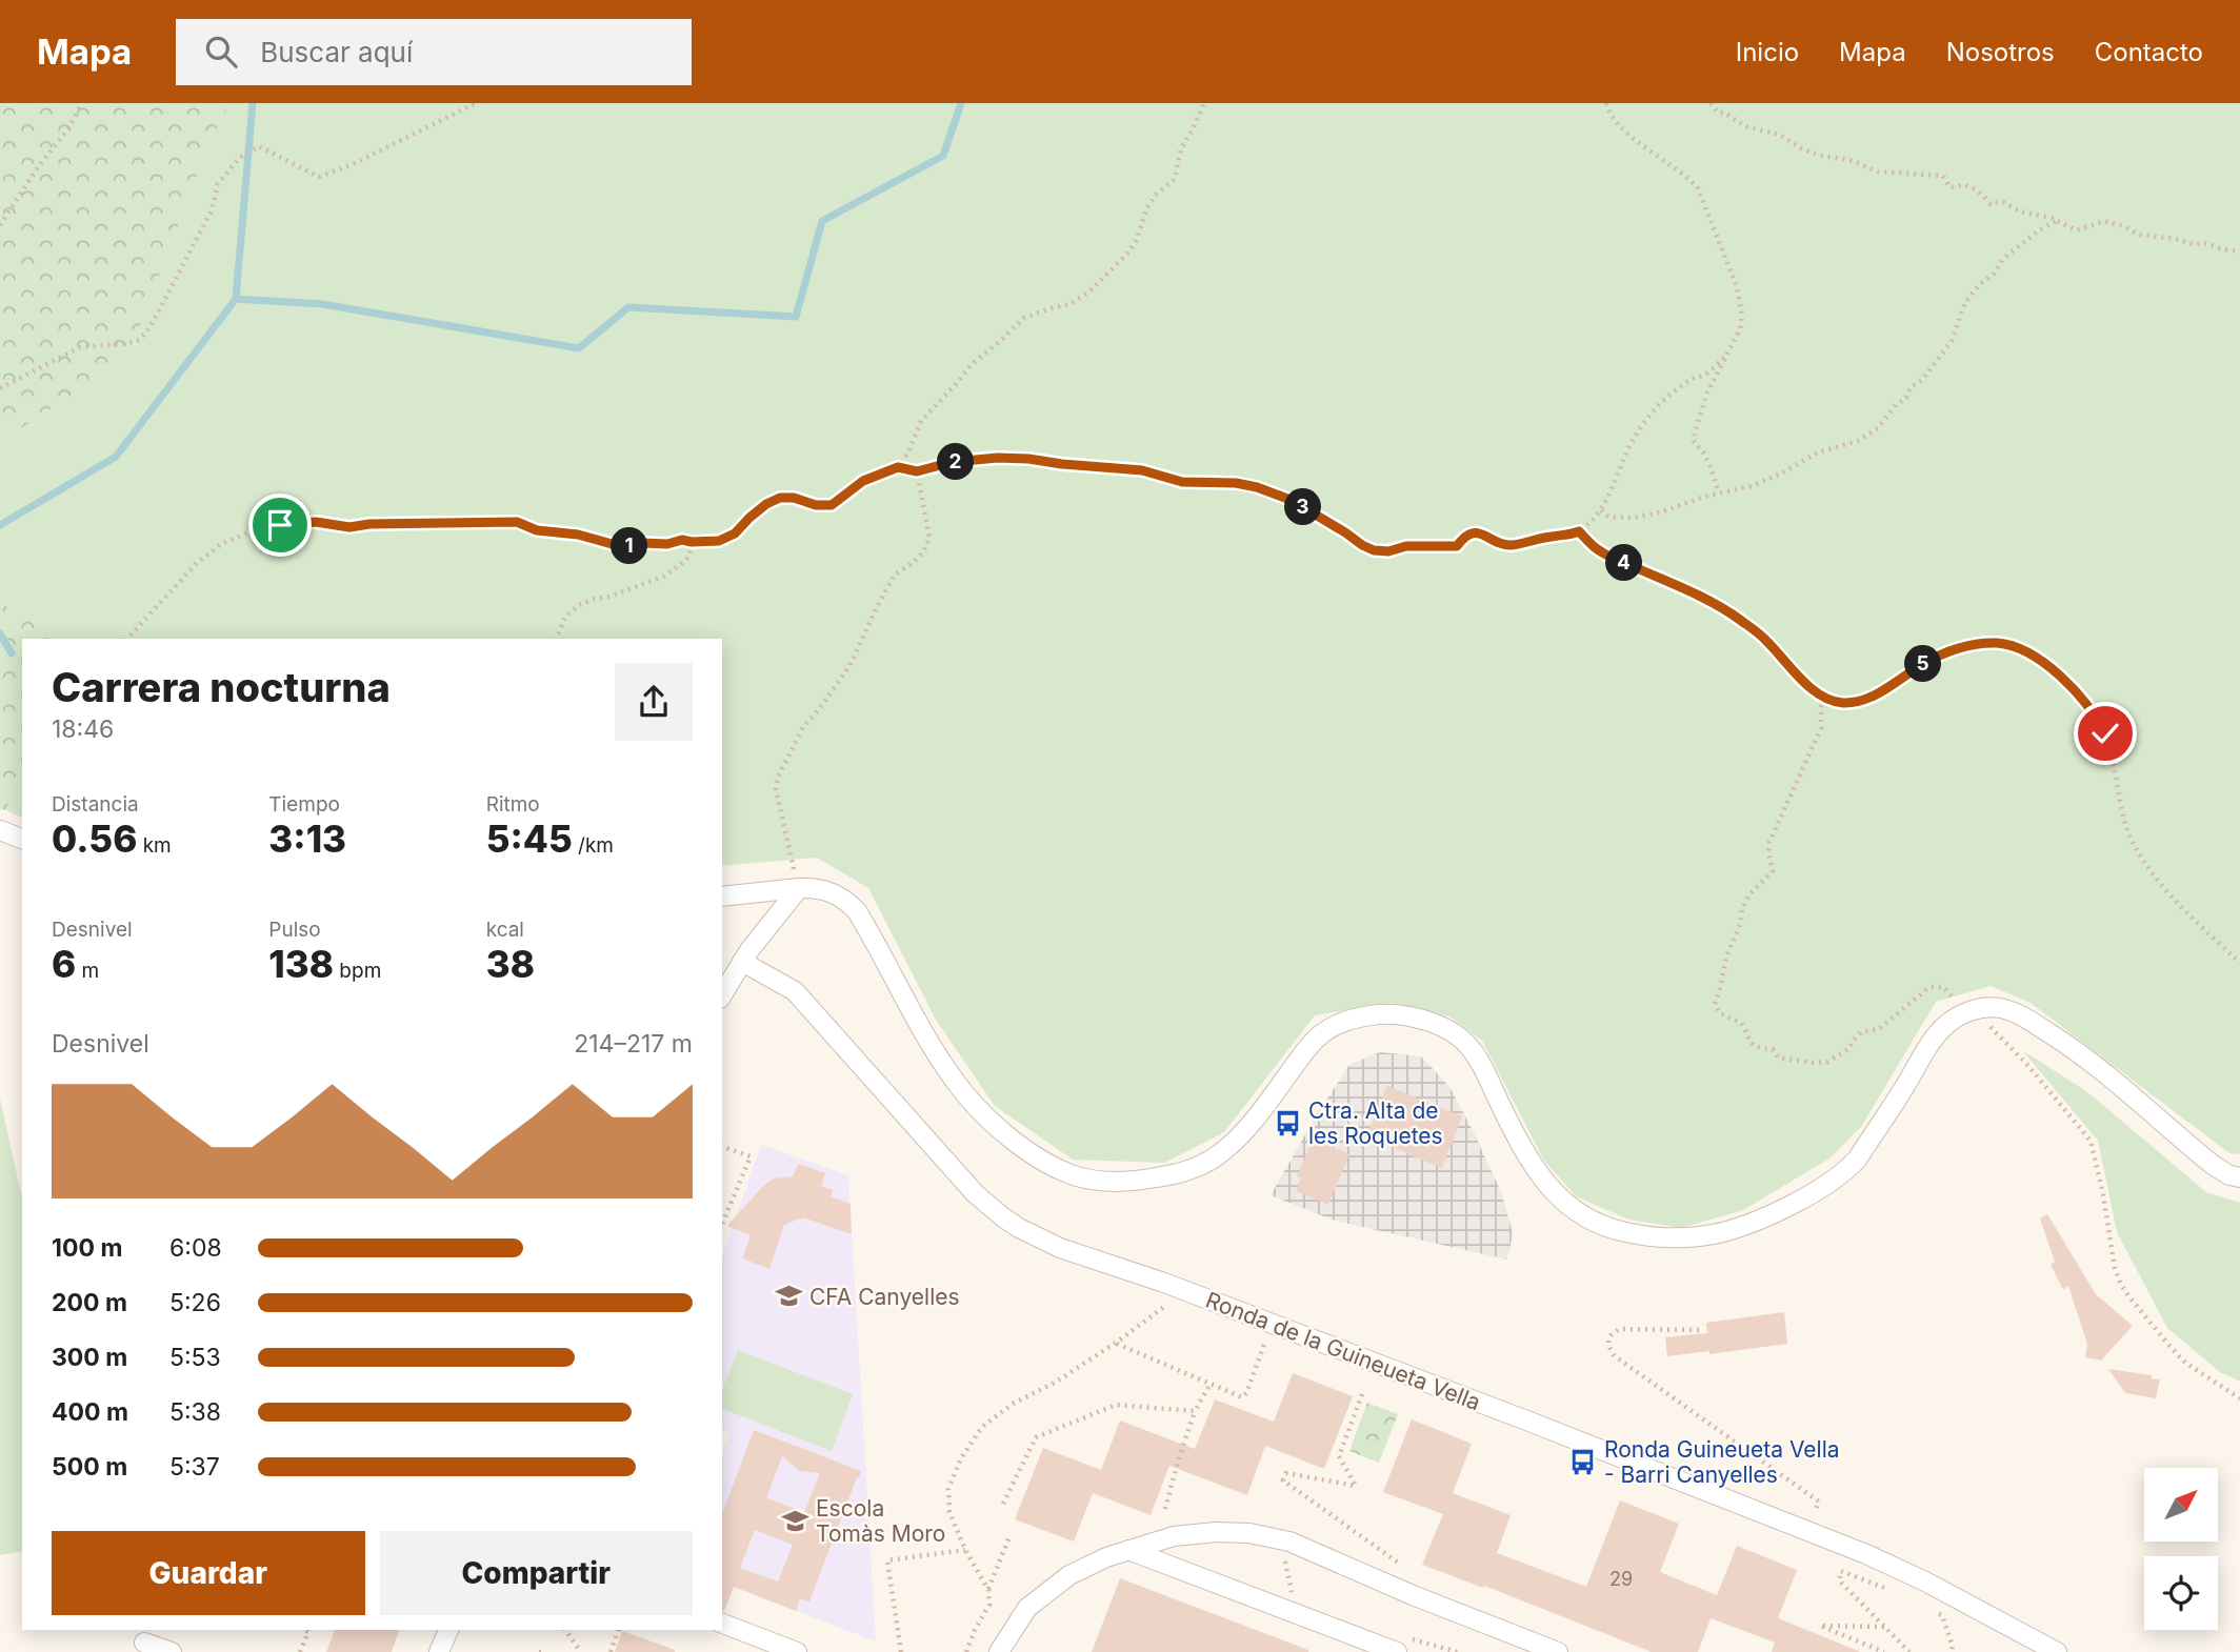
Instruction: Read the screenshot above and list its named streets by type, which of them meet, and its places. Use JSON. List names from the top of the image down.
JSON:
{
  "streets": {
    "street": ["Ronda de la Guineueta Vella"]
  },
  "places": {
    "bus stop": ["Ctra. Alta de les Roquetes", "Ronda Guineueta Vella - Barri Canyelles"],
    "school or university": ["CFA Canyelles", "Escola Tomàs Moro"]
  },
  "house_numbers": ["29"],
  "north": "top right",
  "page": {
    "header": "Mapa",
    "search": "Buscar aquí",
    "nav": [
      "Inicio",
      "Mapa",
      "Nosotros",
      "Contacto"
    ],
    "pins": [
      "2",
      "3",
      "1",
      "4",
      "5"
    ],
    "heading": ["Carrera nocturna", "18:46"],
    "stats": [
      ["Distancia", "0.56 km"],
      ["Tiempo", "3:13"],
      ["Ritmo", "5:45 /km"],
      ["Desnivel", "6 m"],
      ["Pulso", "138 bpm"],
      ["kcal", "38"]
    ],
    "chart": ["Desnivel", "214–217 m"],
    "list": [
      {
        "name": "100 m",
        "note": "6:08"
      },
      {
        "name": "200 m",
        "note": "5:26"
      },
      {
        "name": "300 m",
        "note": "5:53"
      },
      {
        "name": "400 m",
        "note": "5:38"
      },
      {
        "name": "500 m",
        "note": "5:37"
      }
    ],
    "buttons": ["Guardar", "Compartir"]
  }
}
